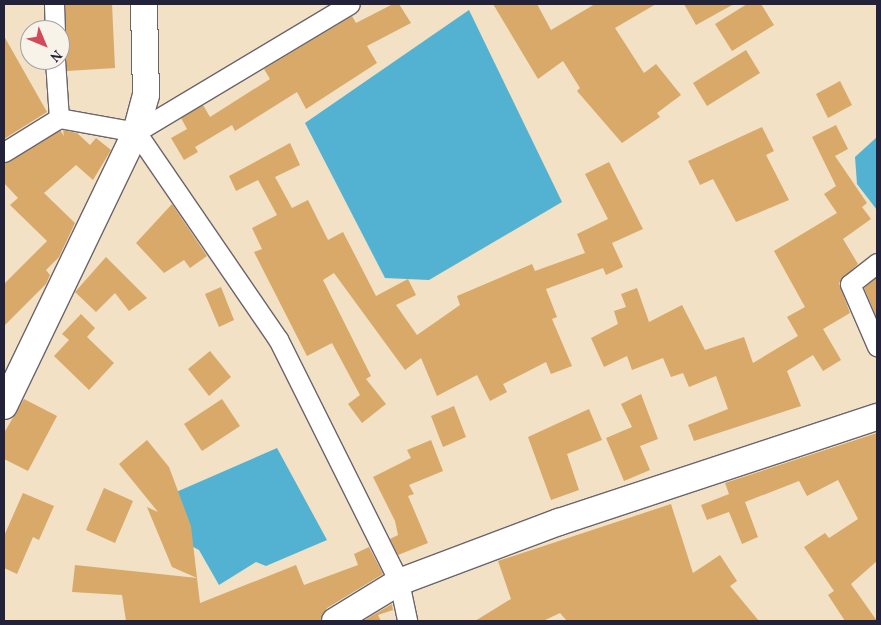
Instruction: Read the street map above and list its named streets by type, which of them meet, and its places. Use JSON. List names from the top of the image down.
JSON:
{
  "north": "bottom right"
}
